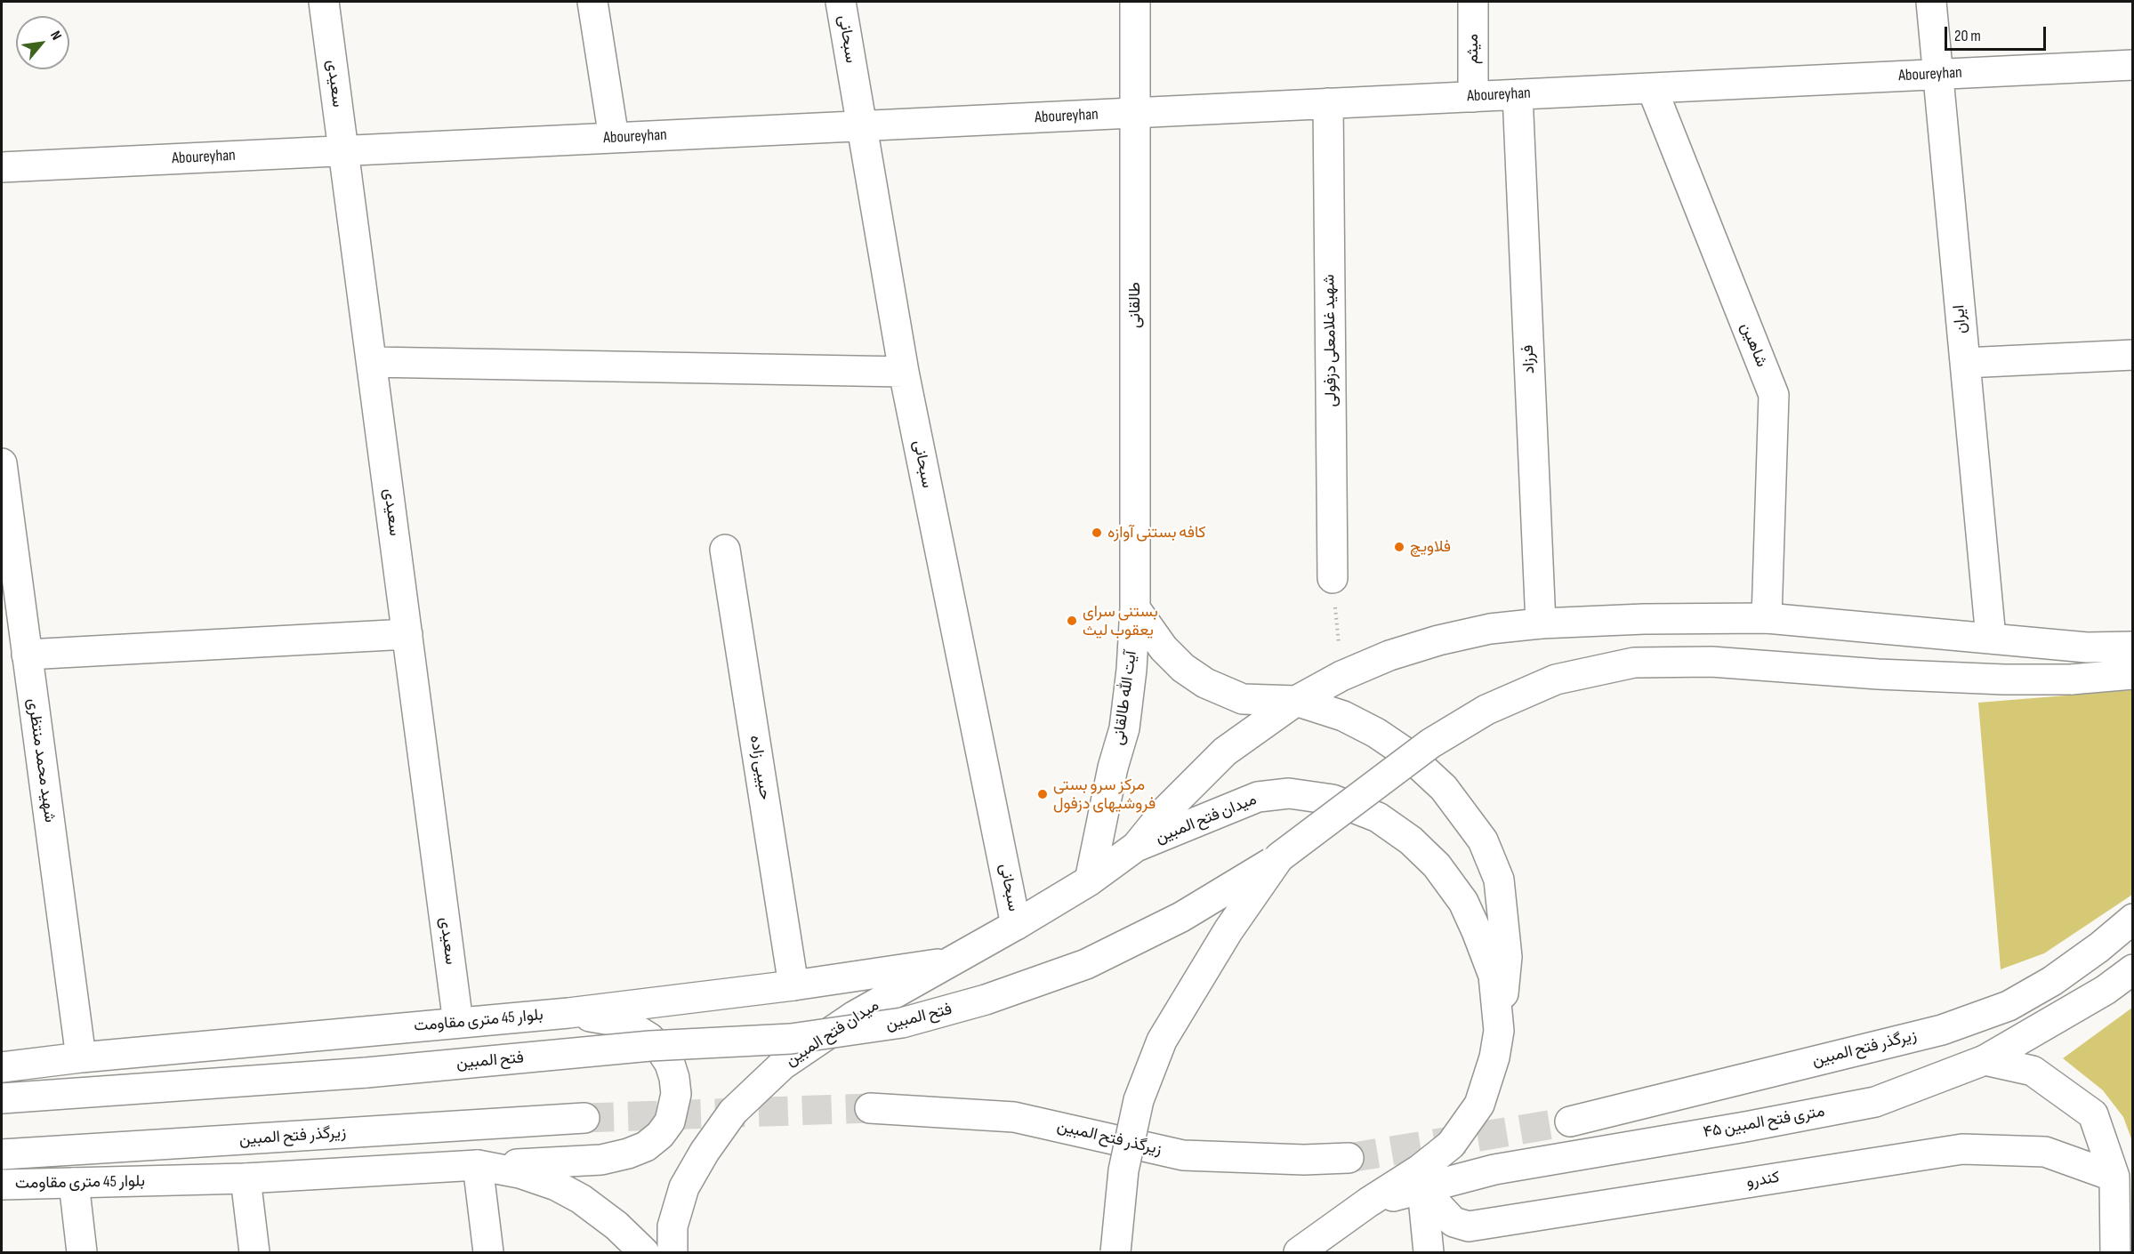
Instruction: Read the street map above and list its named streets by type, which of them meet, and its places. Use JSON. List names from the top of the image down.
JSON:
{
  "streets": {
    "main road": [
      "سبحانی",
      "میثم",
      "Aboureyhan",
      "سعیدی",
      "طالقانی",
      "ایران",
      "شهید غلامعلی دزفولی",
      "شاهین",
      "فرزاد",
      "آیت الله طالقانی",
      "شهید محمد منتظری",
      "حبیبی زاده",
      "میدان فتح المبین",
      "فتح المبین",
      "بلوار 45 متری مقاومت",
      "زیرگذر فتح المبین",
      "۴۵ متری فتح المبین",
      "کندرو"
    ]
  },
  "crossings": [
    ["سبحانی", "Aboureyhan"],
    ["سبحانی", "میدان فتح المبین"],
    ["میثم", "Aboureyhan"],
    ["Aboureyhan", "سعیدی"],
    ["Aboureyhan", "طالقانی"],
    ["Aboureyhan", "ایران"],
    ["Aboureyhan", "شهید غلامعلی دزفولی"],
    ["Aboureyhan", "شاهین"],
    ["Aboureyhan", "فرزاد"],
    ["سعیدی", "بلوار 45 متری مقاومت"],
    ["طالقانی", "آیت الله طالقانی"],
    ["آیت الله طالقانی", "میدان فتح المبین"],
    ["شهید محمد منتظری", "بلوار 45 متری مقاومت"],
    ["حبیبی زاده", "بلوار 45 متری مقاومت"],
    ["میدان فتح المبین", "بلوار 45 متری مقاومت"],
    ["میدان فتح المبین", "۴۵ متری فتح المبین"],
    ["۴۵ متری فتح المبین", "کندرو"]
  ],
  "places": [
    "کافه بستنی آوازه",
    "فلاویچ",
    "بستنی سرای یعقوب لیث",
    "مرکز سرو بستی فروشیهای دزفول"
  ],
  "scale_bar": "20 m",
  "north": "top right"
}
